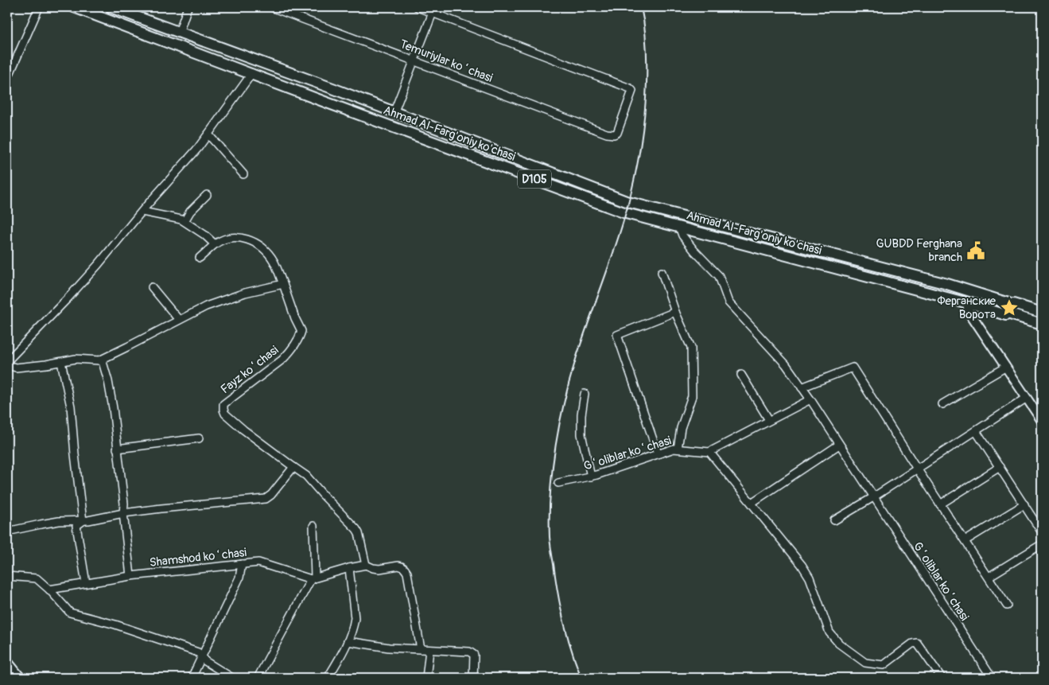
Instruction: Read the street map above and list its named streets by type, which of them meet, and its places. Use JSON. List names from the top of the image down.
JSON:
{
  "streets": {
    "highway": ["Ahmad Al-Farg'oniy ko'chasi", "D105"],
    "street": [
      "Temuriylar koʻchasi",
      "Fayz koʻchasi",
      "Gʻoliblar koʻchasi",
      "Shamshod koʻchasi"
    ]
  },
  "crossings": [
    ["Ahmad Al-Farg'oniy ko'chasi", "Gʻoliblar koʻchasi"]
  ],
  "places": {
    "public building": ["GUBDD Ferghana branch"],
    "place": ["Ферганские Ворота"]
  }
}
